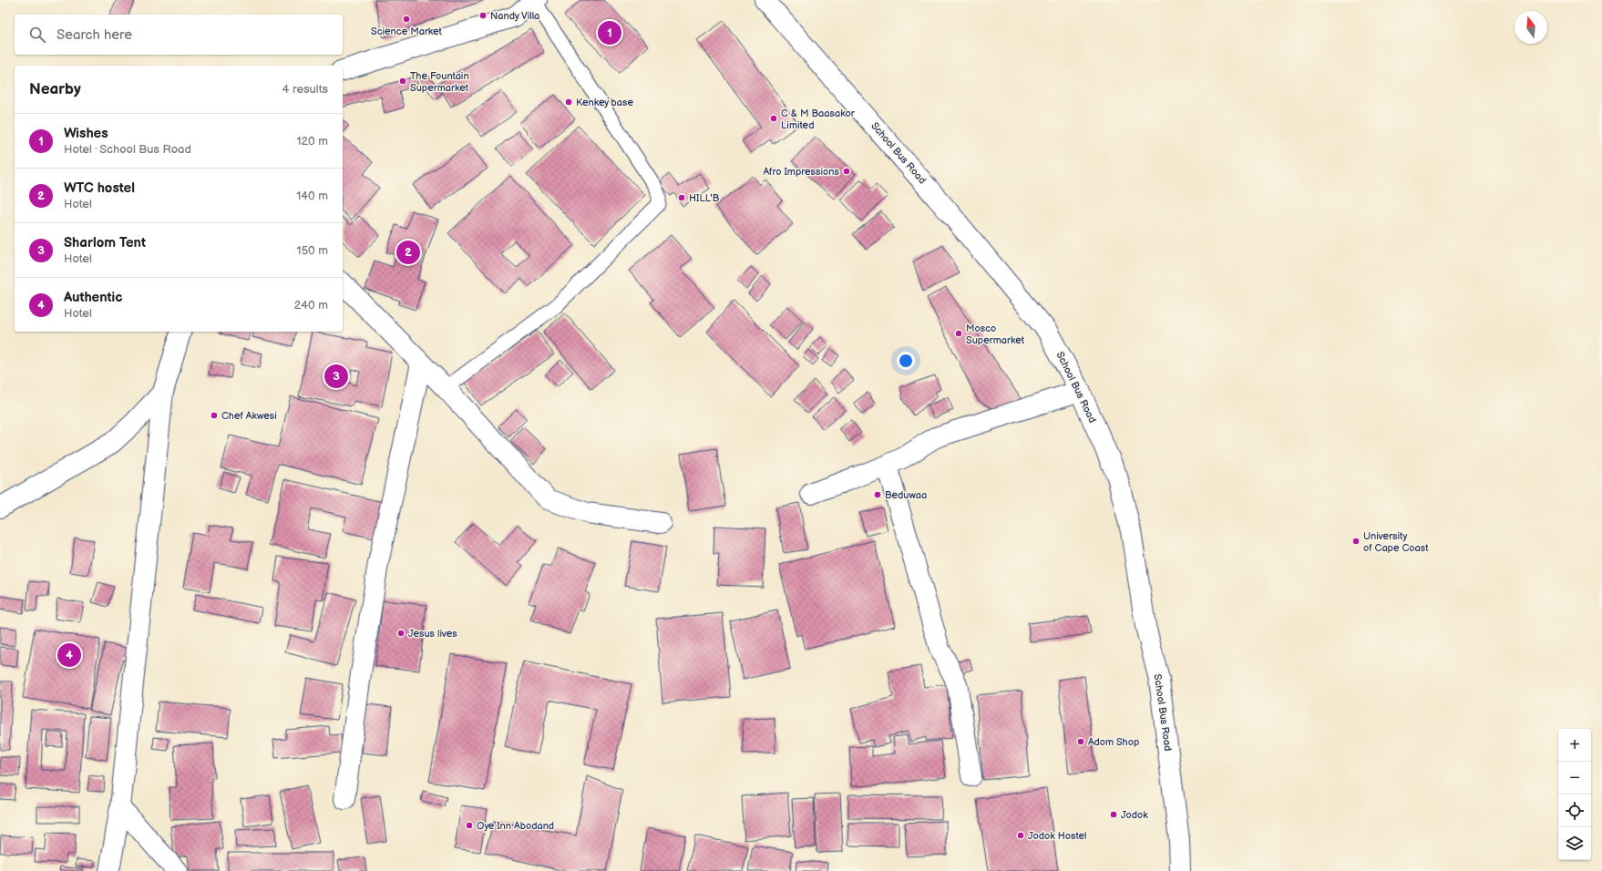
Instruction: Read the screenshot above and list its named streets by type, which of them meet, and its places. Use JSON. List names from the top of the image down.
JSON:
{
  "streets": {
    "street": ["School Bus Road"]
  },
  "places": [
    "Nandy Villa",
    "Science Market",
    "The Fountain Supermarket",
    "Kenkey base",
    "C & M Baasakor Limited",
    "Afro Impressions",
    "HILL'B",
    "Mosco Supermarket",
    "Chef Akwesi",
    "Beduwaa",
    "University of Cape Coast",
    "Jesus lives",
    "Adom Shop",
    "Jodok",
    "Oye Inn Abodand",
    "Jodok Hostel"
  ],
  "north": "top",
  "page": {
    "search": "Search here",
    "pins": [
      "1",
      "2",
      "3",
      "4"
    ],
    "heading": ["Nearby", "4 results"],
    "list": [
      {
        "mark": "1",
        "name": "Wishes",
        "note": "Hotel · School Bus Road",
        "value": "120 m"
      },
      {
        "mark": "2",
        "name": "WTC hostel",
        "note": "Hotel",
        "value": "140 m"
      },
      {
        "mark": "3",
        "name": "Sharlom Tent",
        "note": "Hotel",
        "value": "150 m"
      },
      {
        "mark": "4",
        "name": "Authentic",
        "note": "Hotel",
        "value": "240 m"
      }
    ],
    "map_buttons": ["+", "−"]
  }
}
